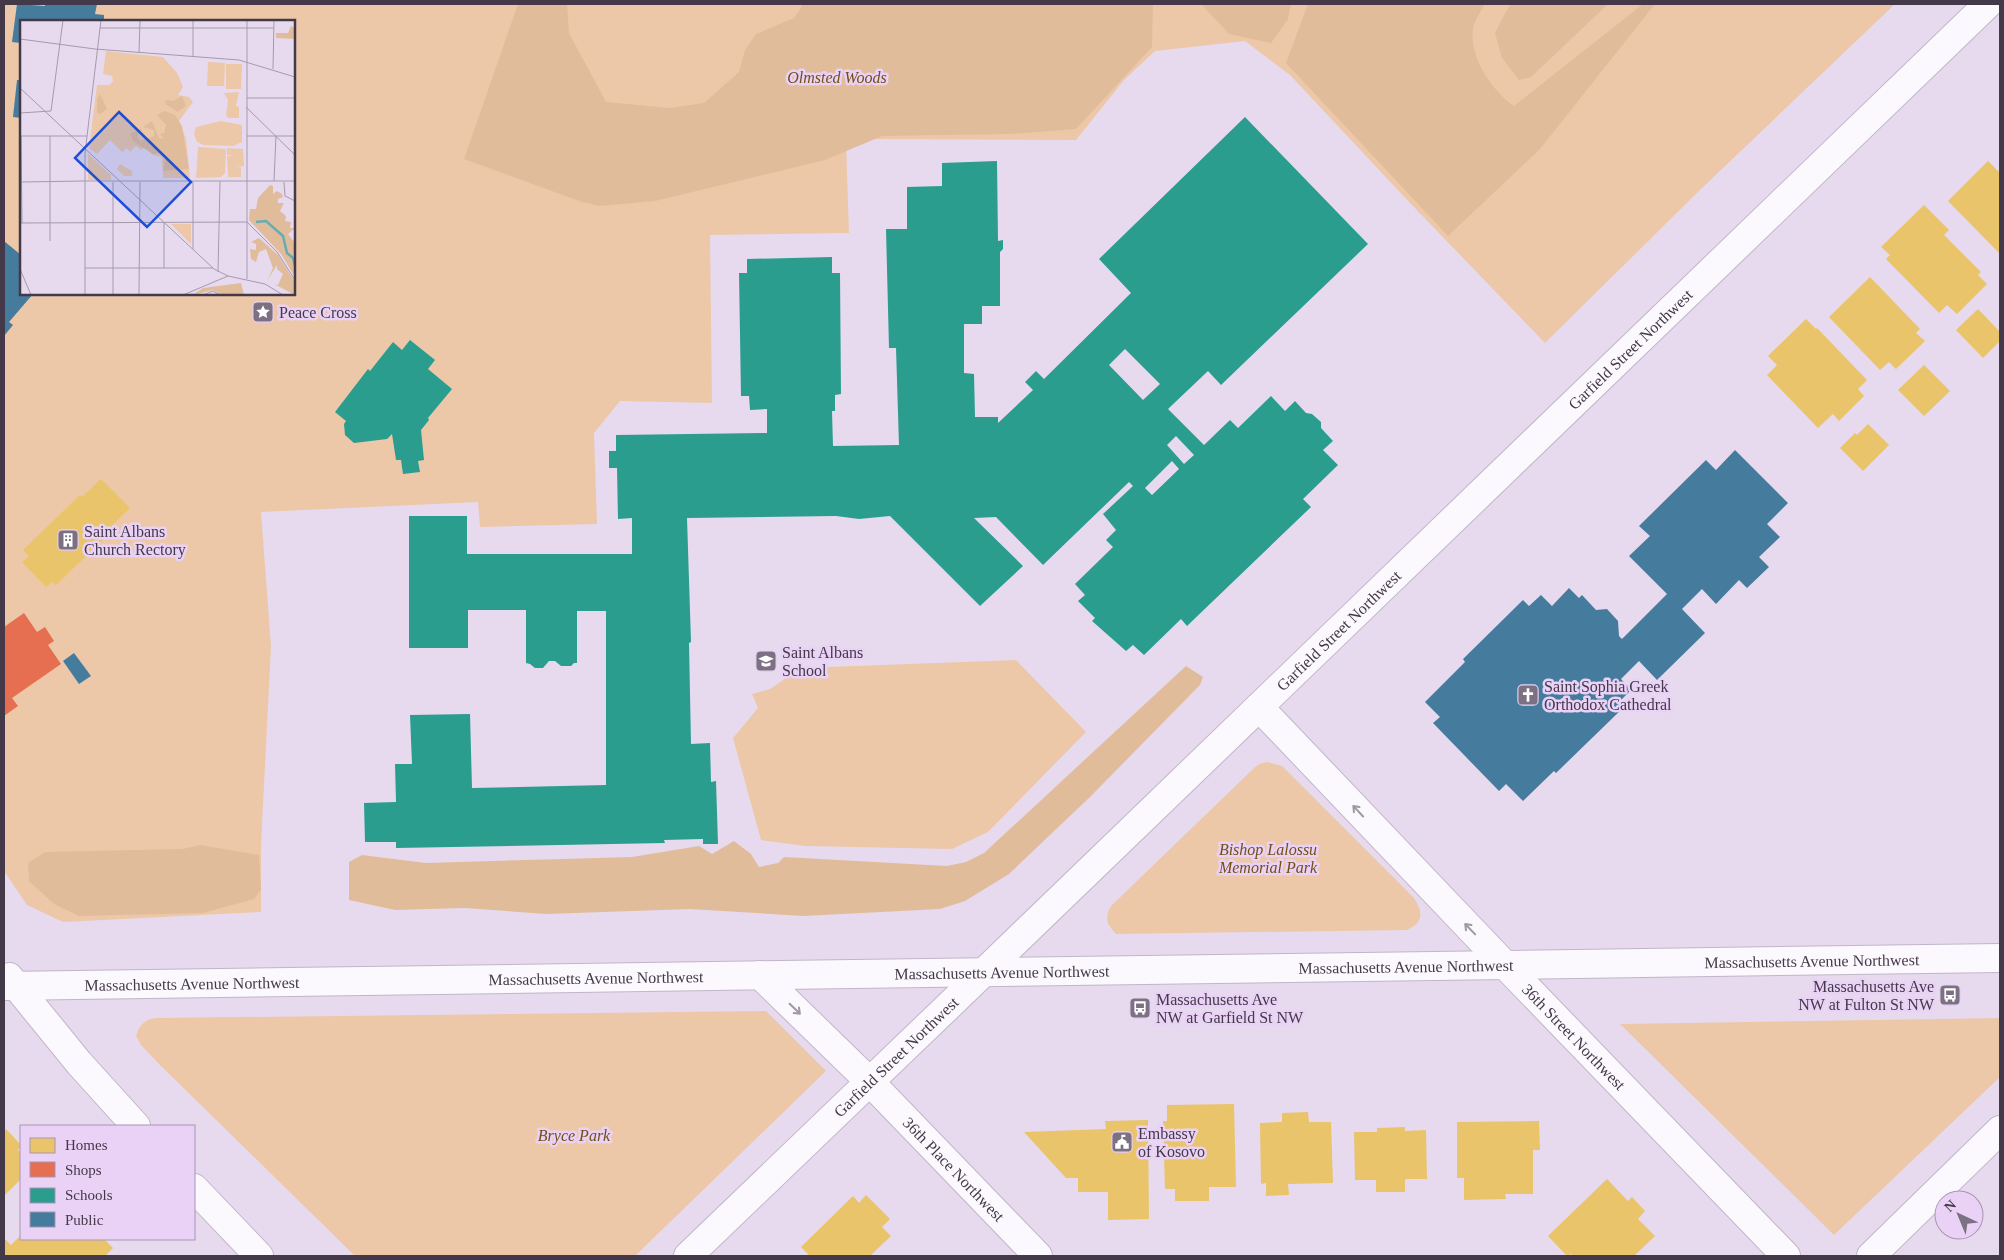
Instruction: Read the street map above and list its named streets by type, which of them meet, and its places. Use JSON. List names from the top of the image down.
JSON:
{
  "streets": {
    "main road": [
      "Garfield Street Northwest",
      "Massachusetts Avenue Northwest",
      "36th Street Northwest",
      "36th Place Northwest"
    ]
  },
  "crossings": [
    ["Garfield Street Northwest", "Massachusetts Avenue Northwest"],
    ["Garfield Street Northwest", "36th Street Northwest"],
    ["Garfield Street Northwest", "36th Place Northwest"],
    ["Massachusetts Avenue Northwest", "36th Street Northwest"],
    ["Massachusetts Avenue Northwest", "36th Place Northwest"]
  ],
  "one_way": ["36th Street Northwest", "36th Place Northwest"],
  "parks": ["Olmsted Woods", "Bishop Lalossu Memorial Park", "Bryce Park"],
  "places": {
    "place": ["Peace Cross"],
    "building": ["Saint Albans Church Rectory"],
    "school or university": ["Saint Albans School"],
    "church": ["Saint Sophia Greek Orthodox Cathedral"],
    "bus stop": ["Massachusetts Ave NW at Fulton St NW", "Massachusetts Ave NW at Garfield St NW"],
    "public building": ["Embassy of Kosovo"]
  },
  "legend": [
    "Homes",
    "Shops",
    "Schools",
    "Public"
  ],
  "north": "top left"
}
